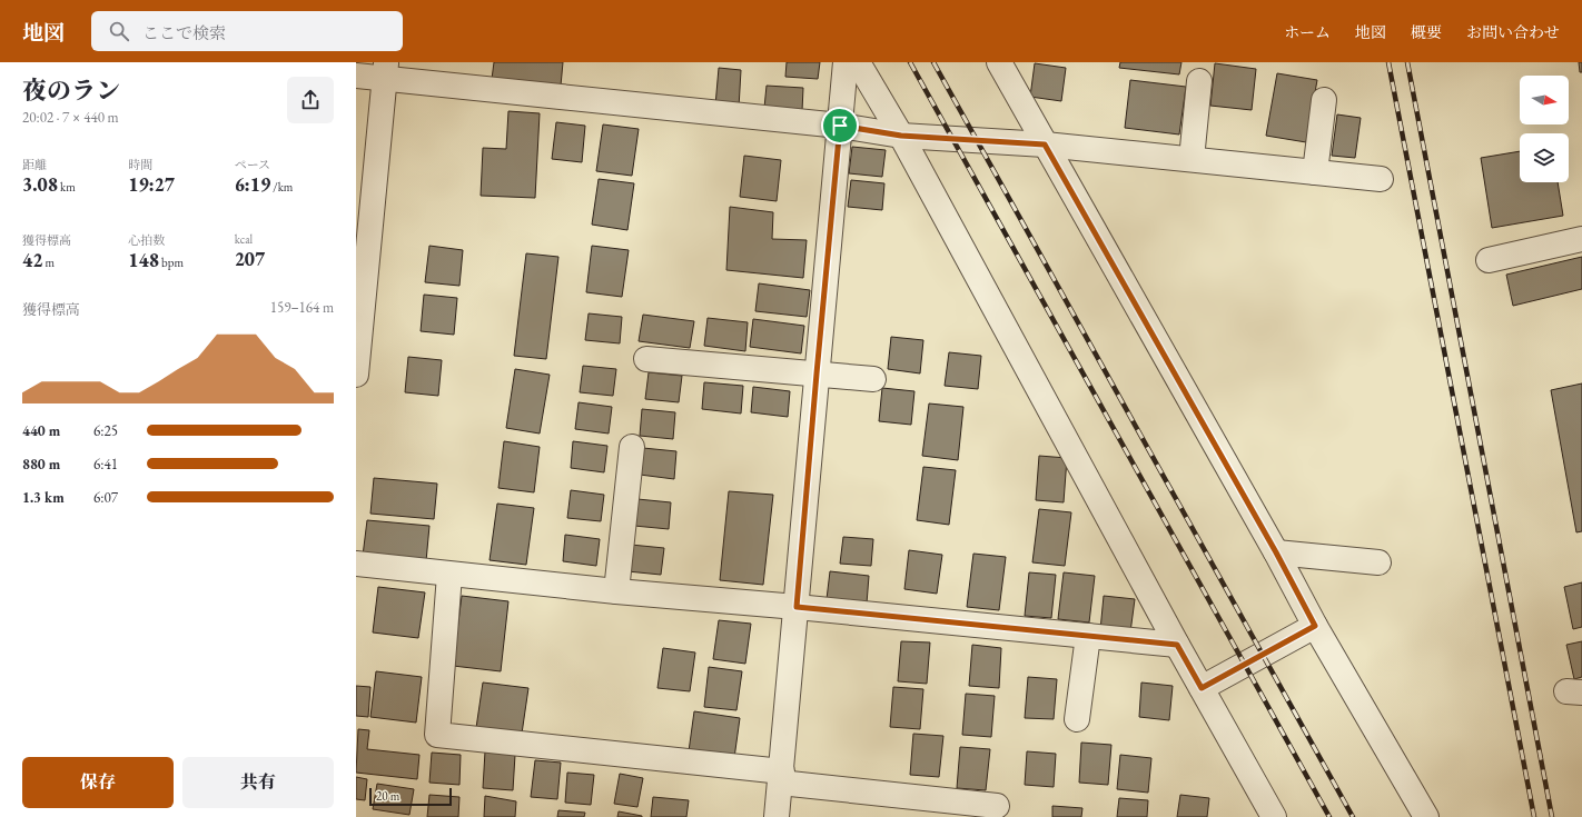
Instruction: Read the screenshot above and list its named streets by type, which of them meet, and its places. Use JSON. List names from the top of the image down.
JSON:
{
  "scale_bar": "20 m",
  "north": "right",
  "page": {
    "header": "地図",
    "search": "ここで検索",
    "nav": [
      "ホーム",
      "地図",
      "概要",
      "お問い合わせ"
    ],
    "heading": ["夜のラン", "20:02 · 7 × 440 m"],
    "stats": [
      ["距離", "3.08 km"],
      ["時間", "19:27"],
      ["ペース", "6:19 /km"],
      ["獲得標高", "42 m"],
      ["心拍数", "148 bpm"],
      ["kcal", "207"]
    ],
    "chart": ["獲得標高", "159–164 m"],
    "list": [
      {
        "name": "440 m",
        "note": "6:25"
      },
      {
        "name": "880 m",
        "note": "6:41"
      },
      {
        "name": "1.3 km",
        "note": "6:07"
      }
    ],
    "buttons": ["保存", "共有"],
    "scale": "20 m"
  }
}
